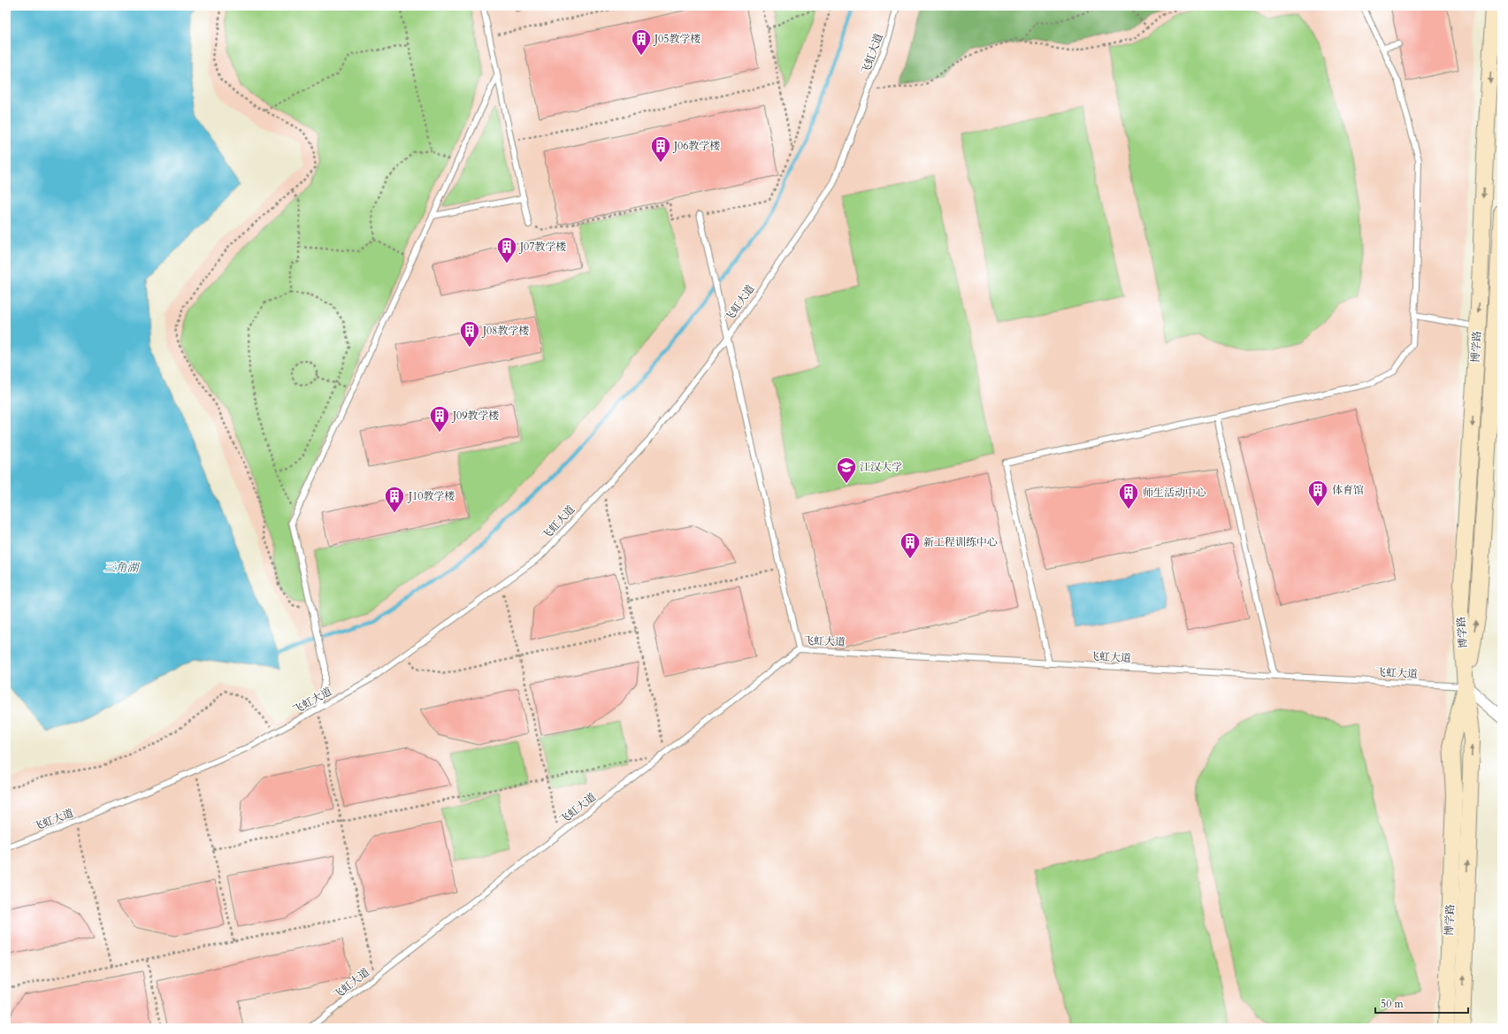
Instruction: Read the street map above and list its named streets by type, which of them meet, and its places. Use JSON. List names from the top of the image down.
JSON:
{
  "streets": {
    "main road": ["博学路"],
    "lane": ["飞虹大道"]
  },
  "crossings": [
    ["飞虹大道", "博学路"]
  ],
  "water": ["三角湖"],
  "places": {
    "building": [
      "J05教学楼",
      "J06教学楼",
      "J07教学楼",
      "J08教学楼",
      "J09教学楼",
      "体育馆",
      "师生活动中心",
      "J10教学楼",
      "新工程训练中心"
    ],
    "school or university": ["江汉大学"]
  },
  "scale_bar": "50 m"
}
